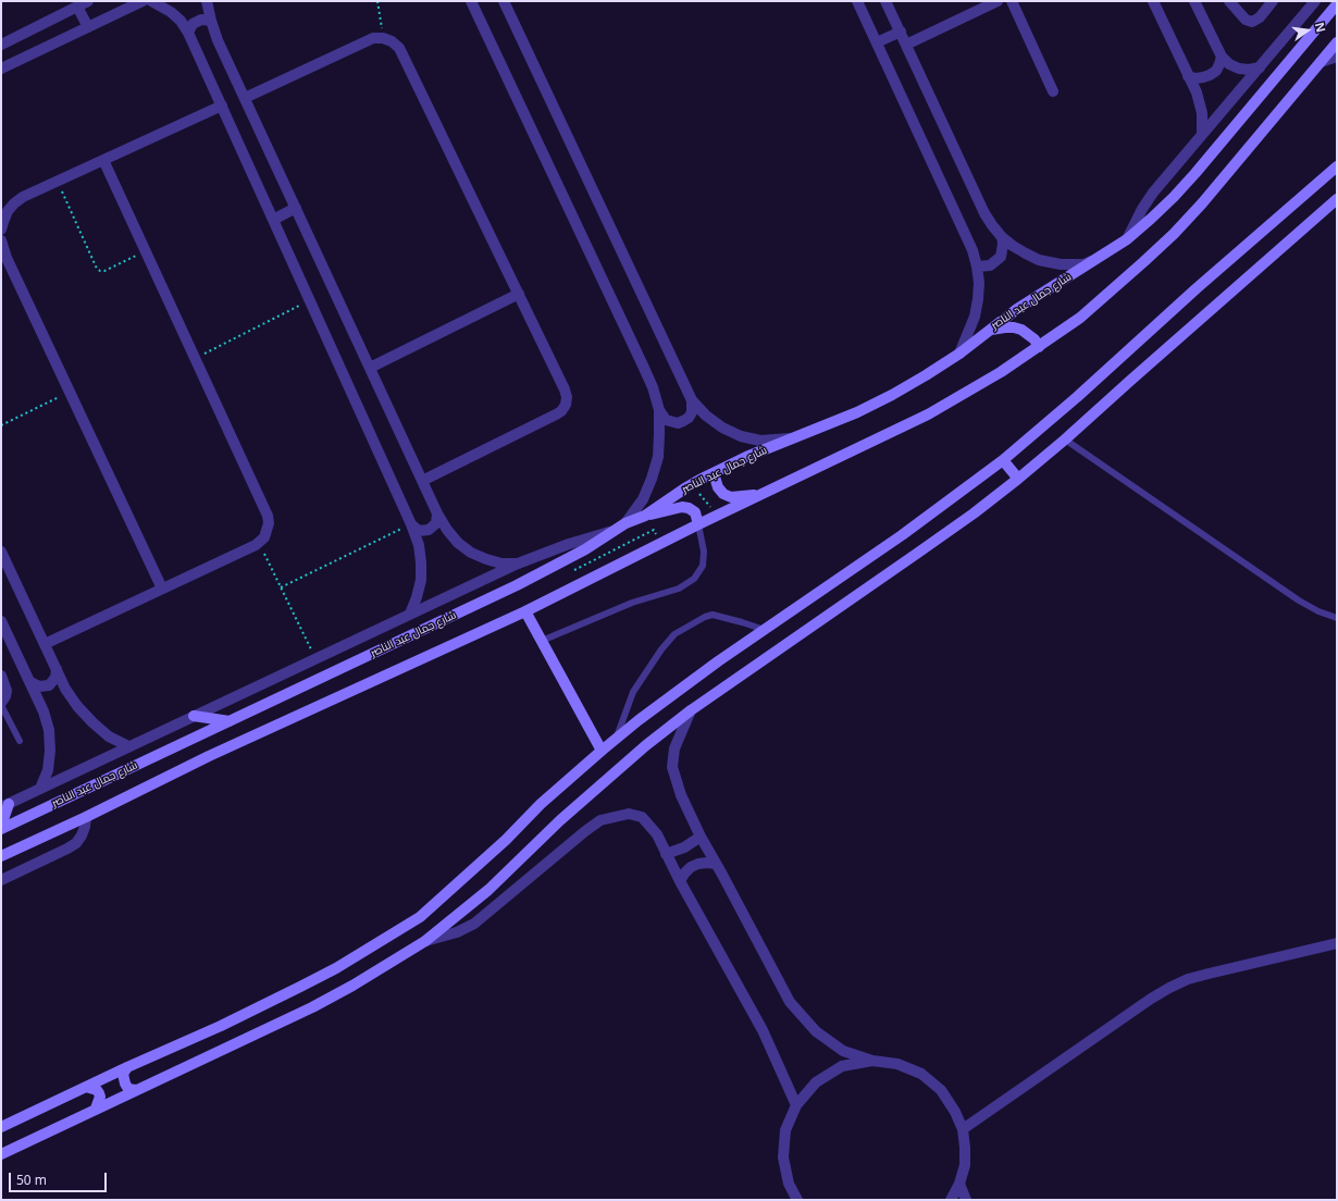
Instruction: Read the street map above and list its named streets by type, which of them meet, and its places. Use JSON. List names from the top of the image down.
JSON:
{
  "streets": {
    "main road": ["شارع جمال عبد الناصر"]
  },
  "scale_bar": "50 m",
  "north": "right"
}
